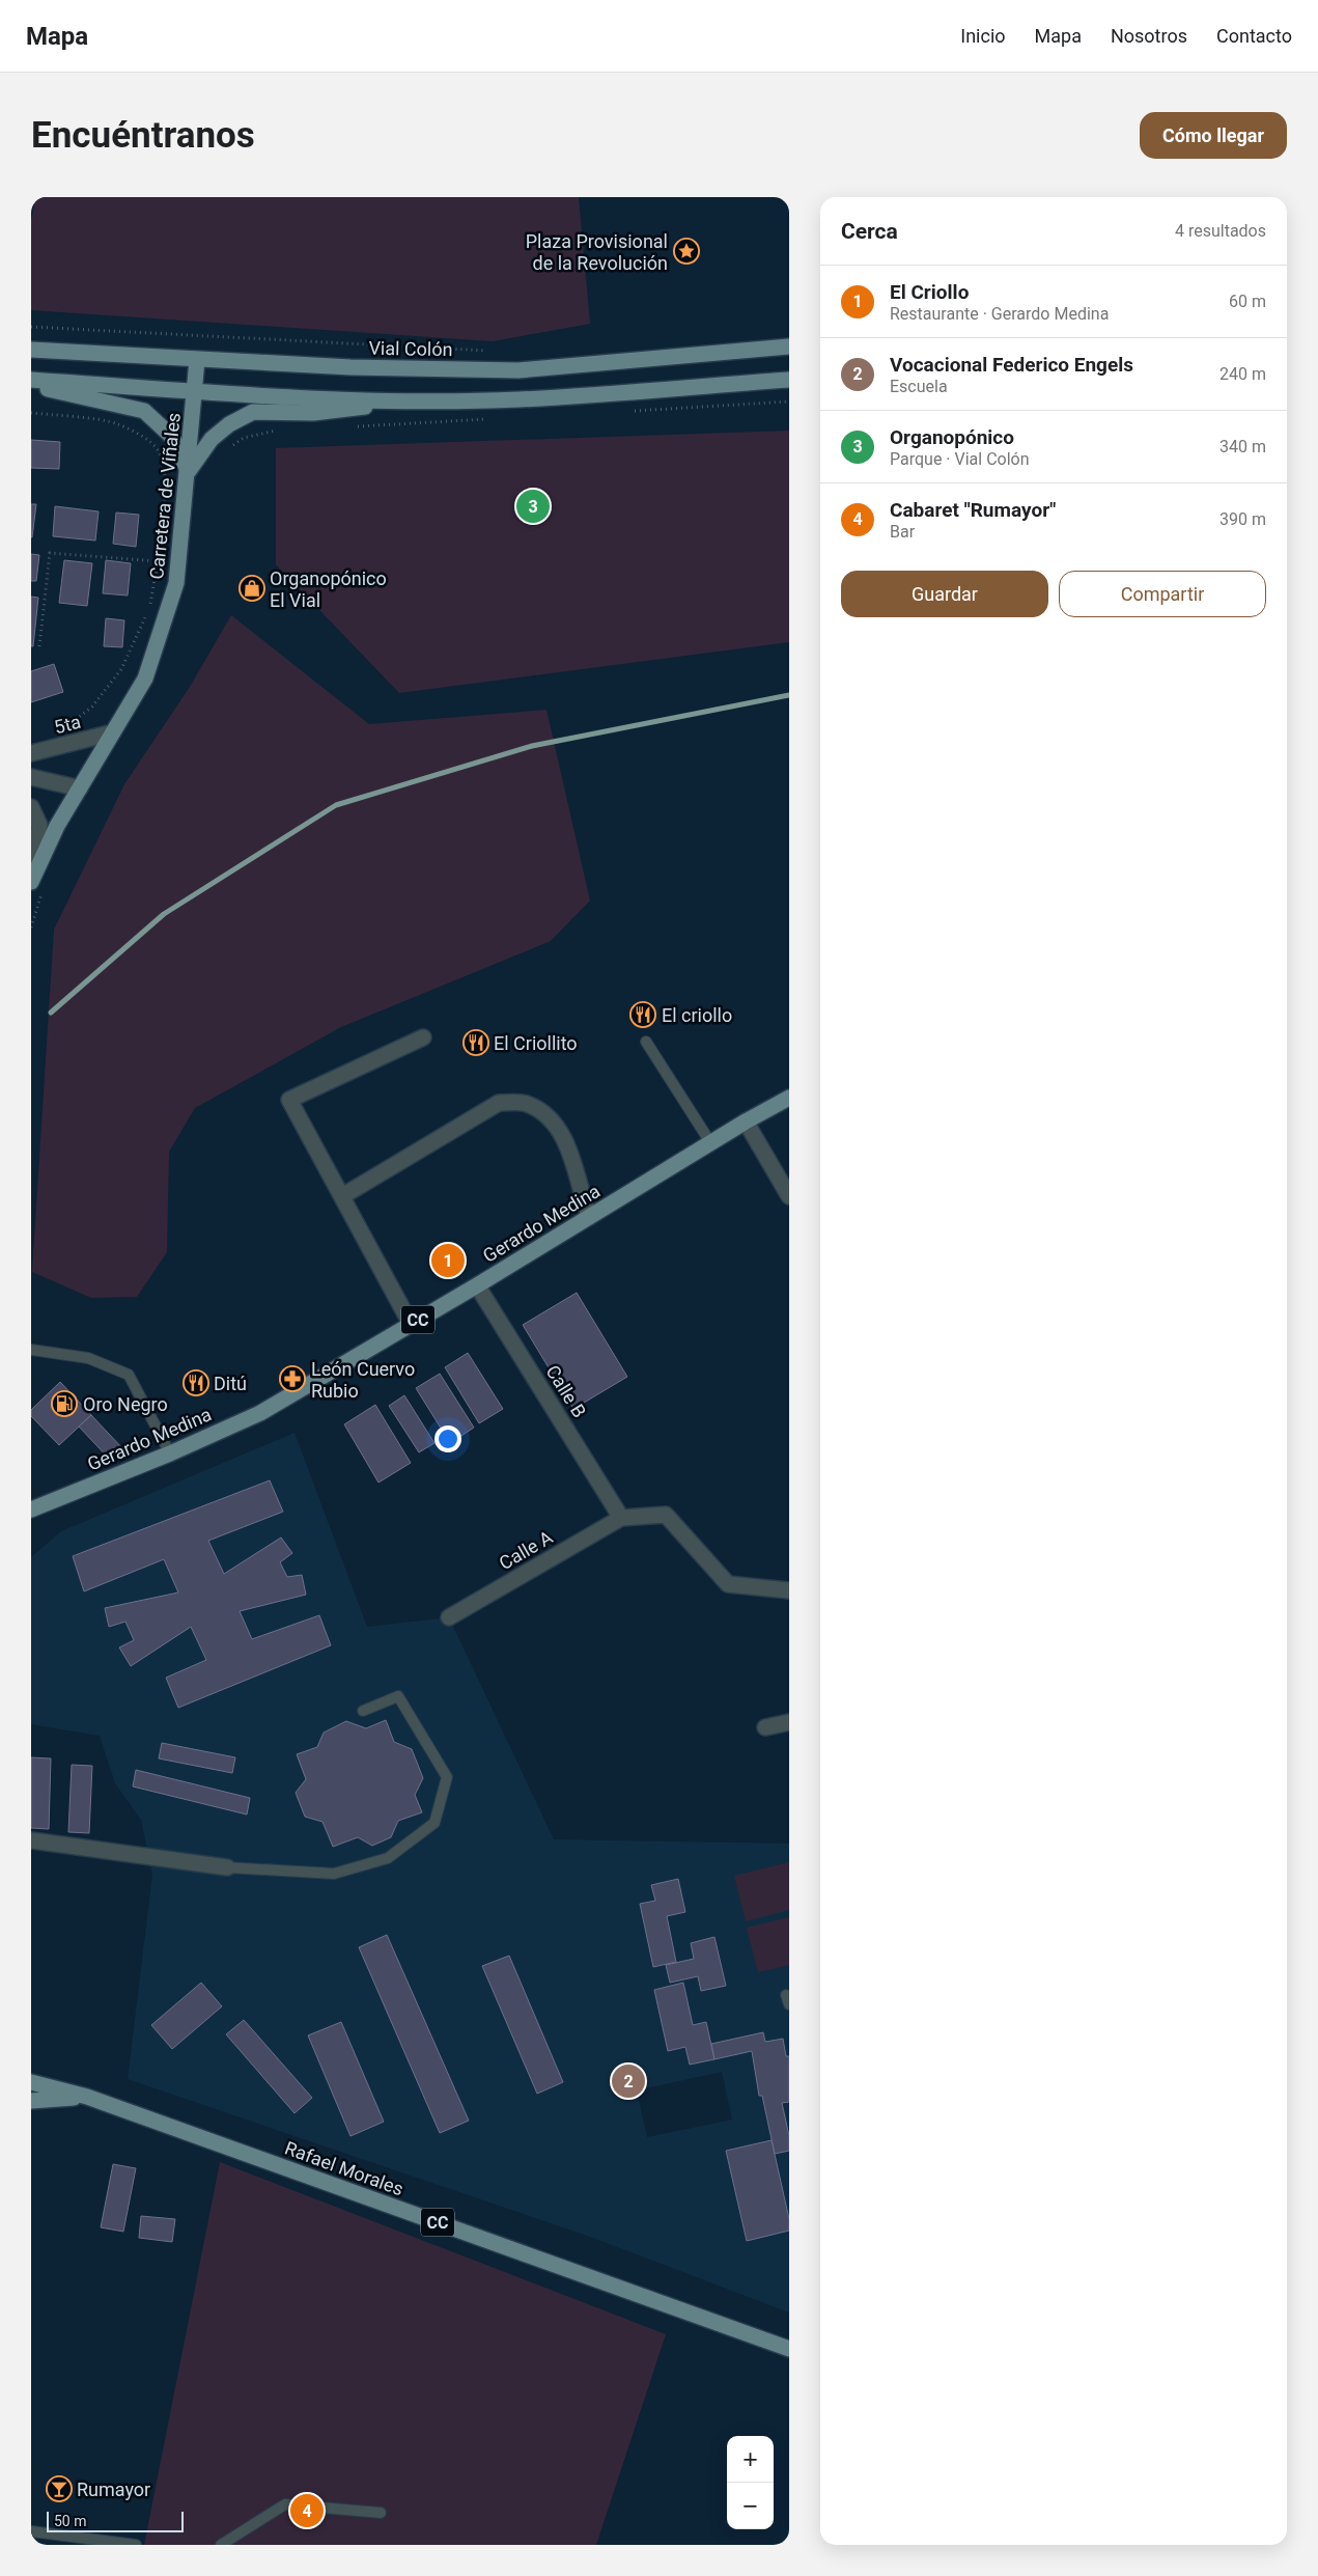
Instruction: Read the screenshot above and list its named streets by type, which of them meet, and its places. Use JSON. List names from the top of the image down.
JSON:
{
  "streets": {
    "main road": [
      "Vial Colón",
      "Carretera de Viñales",
      "Gerardo Medina",
      "CC",
      "Rafael Morales"
    ],
    "street": ["5ta", "Calle B", "Calle A"]
  },
  "crossings": [
    ["Vial Colón", "Carretera de Viñales"],
    ["Carretera de Viñales", "5ta"],
    ["Gerardo Medina", "Calle B"],
    ["Calle B", "Calle A"]
  ],
  "places": {
    "place": ["Plaza Provisional de la Revolución"],
    "shop": ["Organopónico El Vial"],
    "restaurant": ["El criollo", "El Criollito", "Ditú"],
    "pharmacy": ["León Cuervo Rubio"],
    "fuel station": ["Oro Negro"],
    "bar": ["Rumayor"]
  },
  "scale_bar": "50 m",
  "page": {
    "header": "Mapa",
    "nav": [
      "Inicio",
      "Mapa",
      "Nosotros",
      "Contacto"
    ],
    "buttons": [
      "Cómo llegar",
      ["Guardar", "Compartir"]
    ],
    "title": "Encuéntranos",
    "heading": ["Cerca", "4 resultados"],
    "list": [
      {
        "mark": "1",
        "name": "El Criollo",
        "note": "Restaurante · Gerardo Medina",
        "value": "60 m"
      },
      {
        "mark": "2",
        "name": "Vocacional Federico Engels",
        "note": "Escuela",
        "value": "240 m"
      },
      {
        "mark": "3",
        "name": "Organopónico",
        "note": "Parque · Vial Colón",
        "value": "340 m"
      },
      {
        "mark": "4",
        "name": "Cabaret \"Rumayor\"",
        "note": "Bar",
        "value": "390 m"
      }
    ],
    "pins": [
      "3",
      "1",
      "2",
      "4"
    ],
    "map_buttons": ["+", "−"],
    "scale": "50 m"
  }
}
